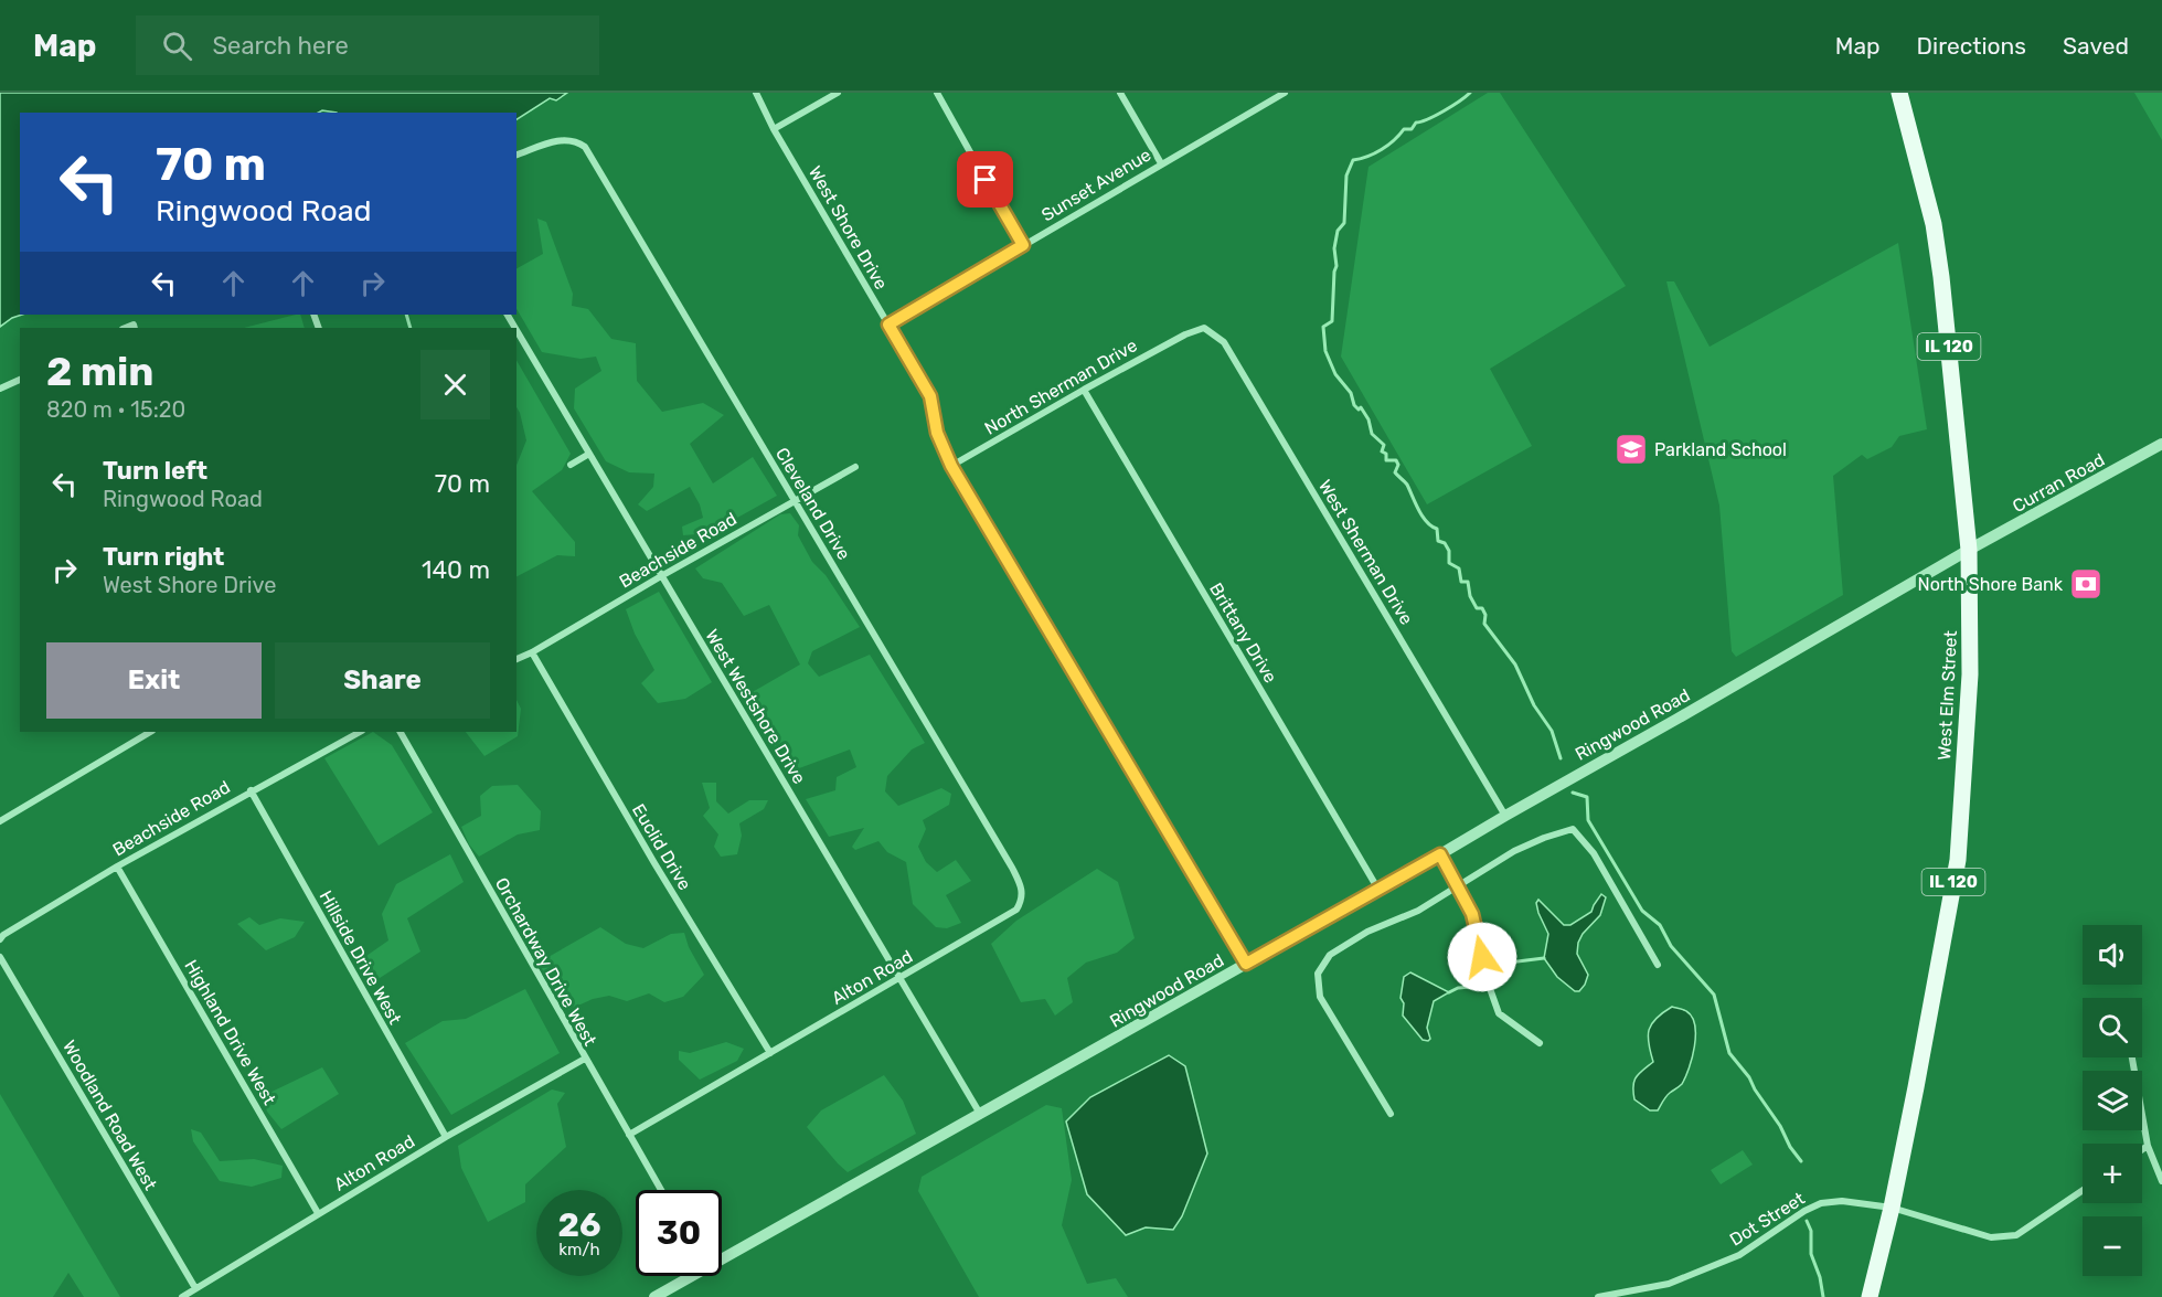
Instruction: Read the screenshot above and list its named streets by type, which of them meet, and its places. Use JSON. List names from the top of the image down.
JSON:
{
  "streets": {
    "main road": ["IL 120", "West Elm Street"],
    "street": [
      "Sunset Avenue",
      "West Shore Drive",
      "North Sherman Drive",
      "Curran Road",
      "Cleveland Drive",
      "Beachside Road",
      "West Sherman Drive",
      "Brittany Drive",
      "West Westshore Drive",
      "Ringwood Road",
      "Euclid Drive",
      "Hillside Drive West",
      "Orchardway Drive West",
      "Alton Road",
      "Highland Drive West",
      "Woodland Road West",
      "Dot Street"
    ]
  },
  "crossings": [
    ["Sunset Avenue", "West Shore Drive"],
    ["West Shore Drive", "North Sherman Drive"],
    ["West Shore Drive", "Ringwood Road"],
    ["North Sherman Drive", "West Sherman Drive"],
    ["North Sherman Drive", "Brittany Drive"],
    ["Curran Road", "West Elm Street"],
    ["Curran Road", "Ringwood Road"],
    ["Cleveland Drive", "Beachside Road"],
    ["Cleveland Drive", "Alton Road"],
    ["Beachside Road", "West Westshore Drive"],
    ["Beachside Road", "Euclid Drive"],
    ["Beachside Road", "Hillside Drive West"],
    ["Beachside Road", "Highland Drive West"],
    ["West Sherman Drive", "Ringwood Road"],
    ["Brittany Drive", "Ringwood Road"],
    ["West Elm Street", "Ringwood Road"],
    ["West Elm Street", "Dot Street"],
    ["West Westshore Drive", "Ringwood Road"],
    ["West Westshore Drive", "Alton Road"],
    ["Euclid Drive", "Alton Road"],
    ["Hillside Drive West", "Alton Road"],
    ["Orchardway Drive West", "Alton Road"],
    ["Alton Road", "Highland Drive West"],
    ["Alton Road", "Woodland Road West"]
  ],
  "places": {
    "school or university": ["Parkland School"],
    "bank": ["North Shore Bank"]
  },
  "page": {
    "header": "Map",
    "search": "Search here",
    "nav": ["Map", "Directions", "Saved"],
    "turn": ["70 m", "Ringwood Road"],
    "heading": ["2 min", "820 m · 15:20"],
    "list": [
      {
        "name": "Turn left",
        "note": "Ringwood Road",
        "value": "70 m"
      },
      {
        "name": "Turn right",
        "note": "West Shore Drive",
        "value": "140 m"
      }
    ],
    "buttons": ["Exit", "Share"],
    "map_buttons": ["+", "−"],
    "speed": "26 km/h",
    "limit": "30"
  }
}
